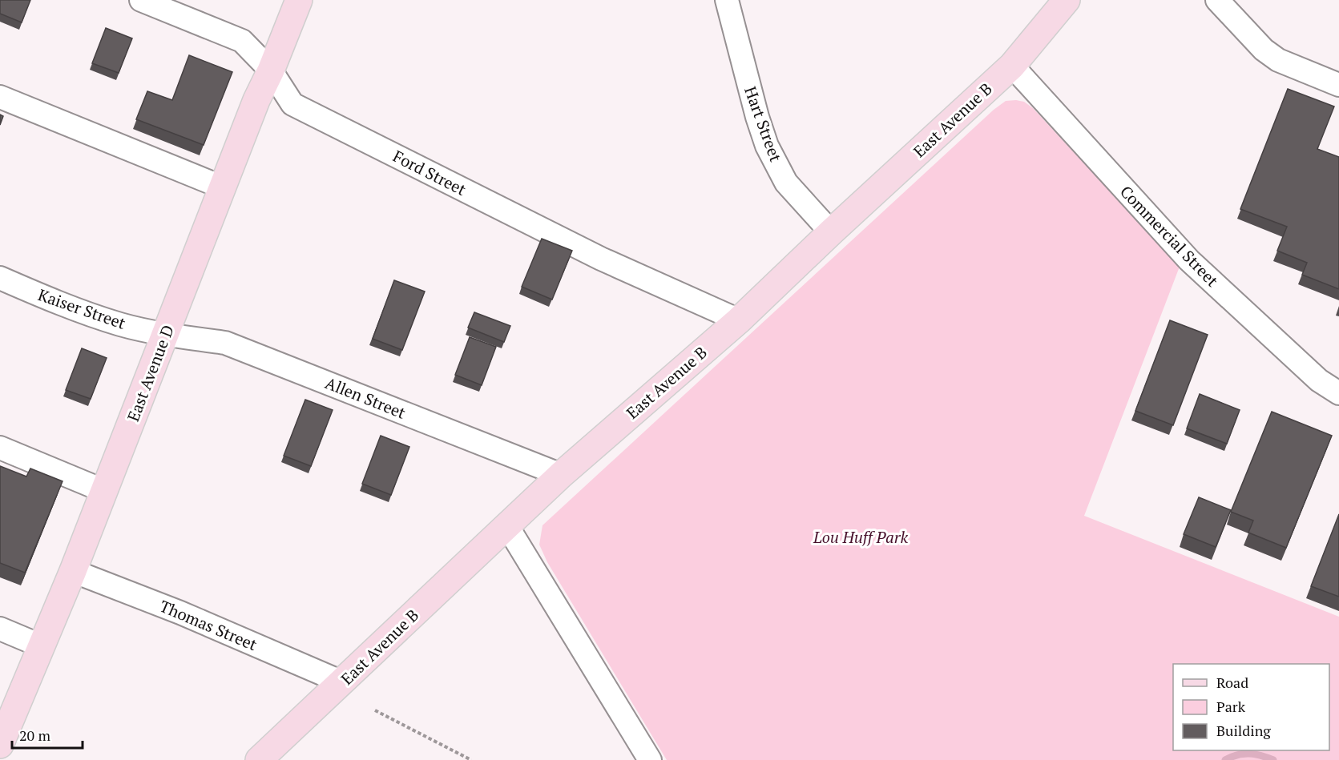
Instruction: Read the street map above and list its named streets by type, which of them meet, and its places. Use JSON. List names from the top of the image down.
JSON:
{
  "streets": {
    "main road": ["East Avenue B", "East Avenue D"],
    "street": [
      "Hart Street",
      "Ford Street",
      "Commercial Street",
      "Kaiser Street",
      "Allen Street",
      "Thomas Street"
    ]
  },
  "crossings": [
    ["East Avenue B", "Hart Street"],
    ["East Avenue B", "Ford Street"],
    ["East Avenue B", "Commercial Street"],
    ["East Avenue B", "Allen Street"],
    ["East Avenue B", "Thomas Street"],
    ["Ford Street", "East Avenue D"],
    ["Kaiser Street", "East Avenue D"],
    ["Kaiser Street", "Allen Street"],
    ["East Avenue D", "Allen Street"],
    ["East Avenue D", "Thomas Street"]
  ],
  "parks": ["Lou Huff Park"],
  "legend": ["Road", "Park", "Building"],
  "scale_bar": "20 m"
}
